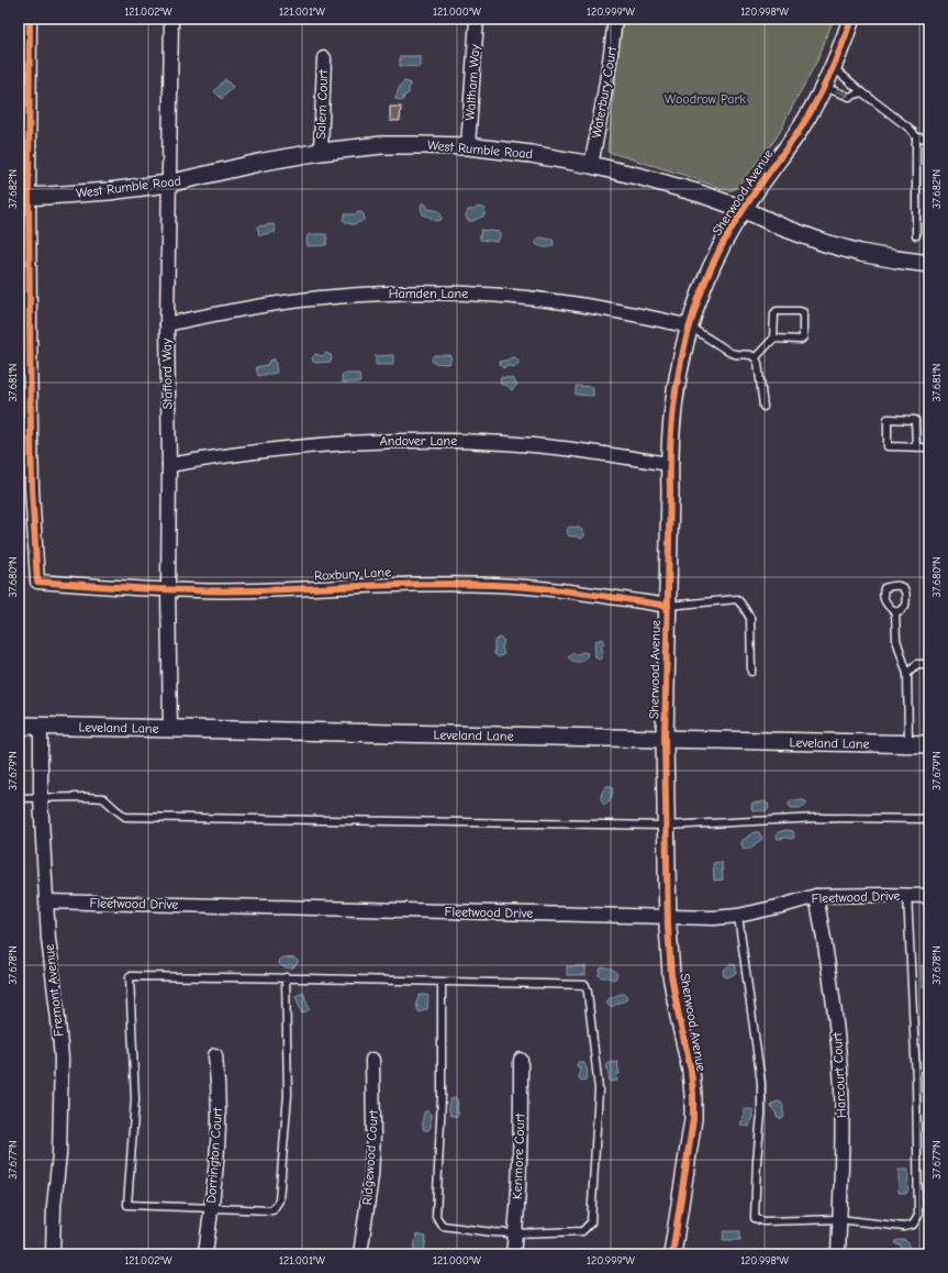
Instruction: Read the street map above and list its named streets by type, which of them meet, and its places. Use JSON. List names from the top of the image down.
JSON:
{
  "streets": {
    "street": [
      "Waltham Way",
      "Waterbury Court",
      "Salem Court",
      "West Rumble Road",
      "Sherwood Avenue",
      "Hamden Lane",
      "Stafford Way",
      "Andover Lane",
      "Roxbury Lane",
      "Leveland Lane",
      "Fleetwood Drive",
      "Fremont Avenue",
      "Harcourt Court",
      "Dorrington Court",
      "Kenmore Court",
      "Ridgewood Court"
    ]
  },
  "crossings": [
    ["Waltham Way", "West Rumble Road"],
    ["Waterbury Court", "West Rumble Road"],
    ["Salem Court", "West Rumble Road"],
    ["West Rumble Road", "Sherwood Avenue"],
    ["West Rumble Road", "Stafford Way"],
    ["West Rumble Road", "Roxbury Lane"],
    ["Sherwood Avenue", "Hamden Lane"],
    ["Sherwood Avenue", "Andover Lane"],
    ["Sherwood Avenue", "Roxbury Lane"],
    ["Sherwood Avenue", "Leveland Lane"],
    ["Sherwood Avenue", "Fleetwood Drive"],
    ["Hamden Lane", "Stafford Way"],
    ["Stafford Way", "Andover Lane"],
    ["Stafford Way", "Roxbury Lane"],
    ["Stafford Way", "Leveland Lane"],
    ["Leveland Lane", "Fremont Avenue"],
    ["Fleetwood Drive", "Fremont Avenue"],
    ["Fleetwood Drive", "Harcourt Court"]
  ],
  "parks": ["Woodrow Park"],
  "coordinates": [
    "121.002°W",
    "121.001°W",
    "121.000°W",
    "120.999°W",
    "120.998°W",
    "37.682°N",
    "37.681°N",
    "37.680°N",
    "37.679°N",
    "37.678°N",
    "37.677°N"
  ]
}
